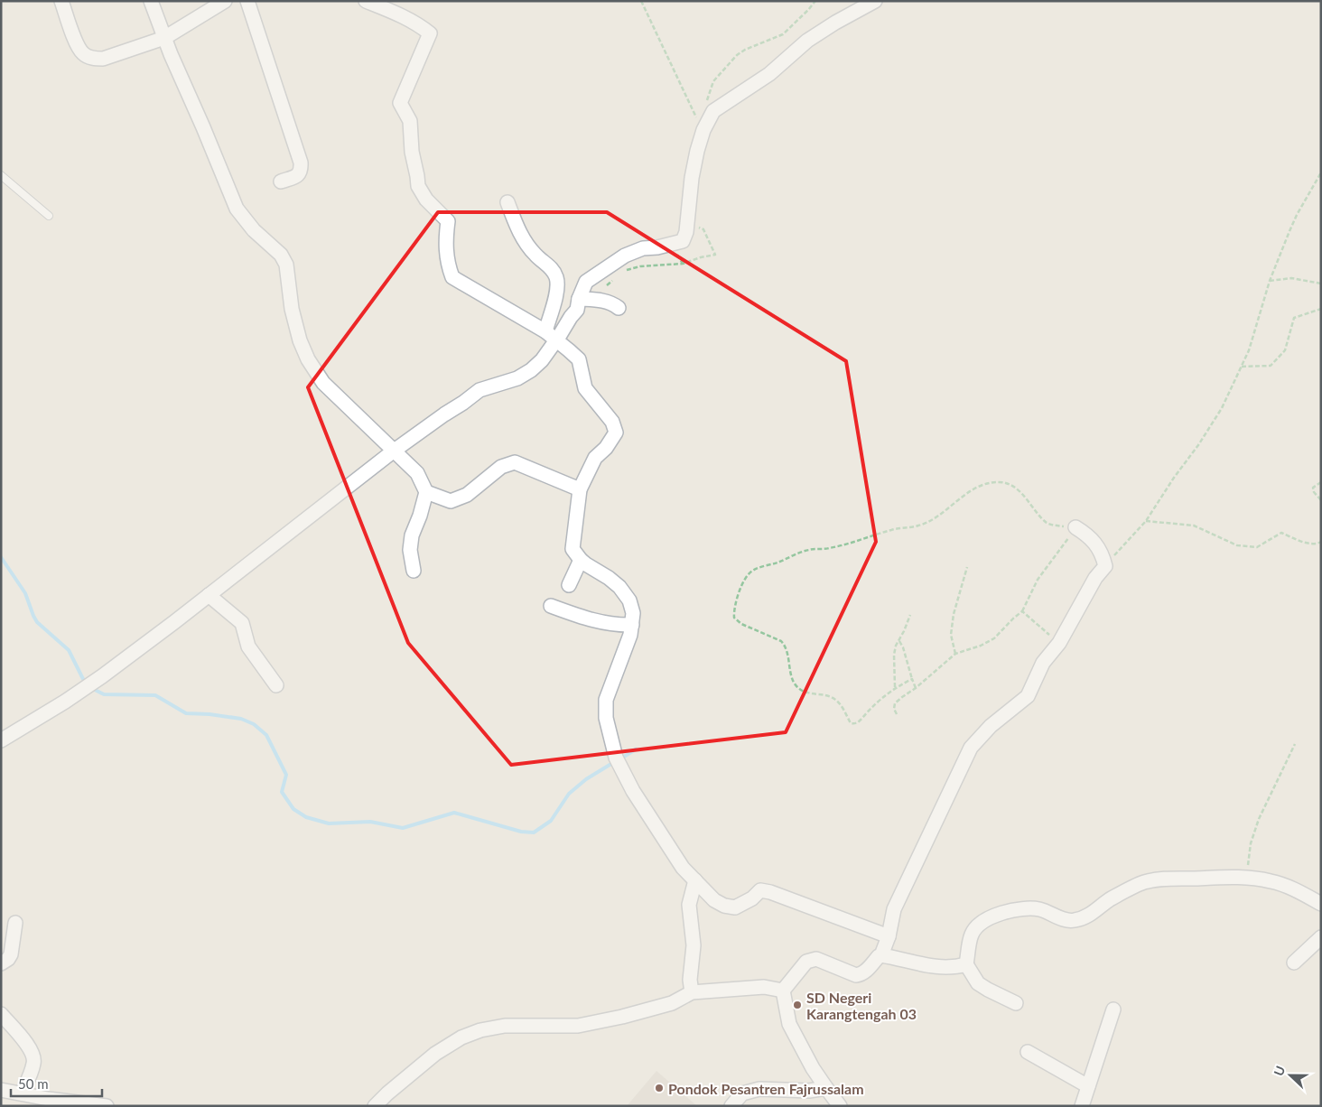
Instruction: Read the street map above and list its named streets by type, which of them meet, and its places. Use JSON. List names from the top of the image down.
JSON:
{
  "places": ["SD Negeri Karangtengah 03", "Pondok Pesantren Fajrussalam"],
  "scale_bar": "50 m",
  "north": "left"
}
